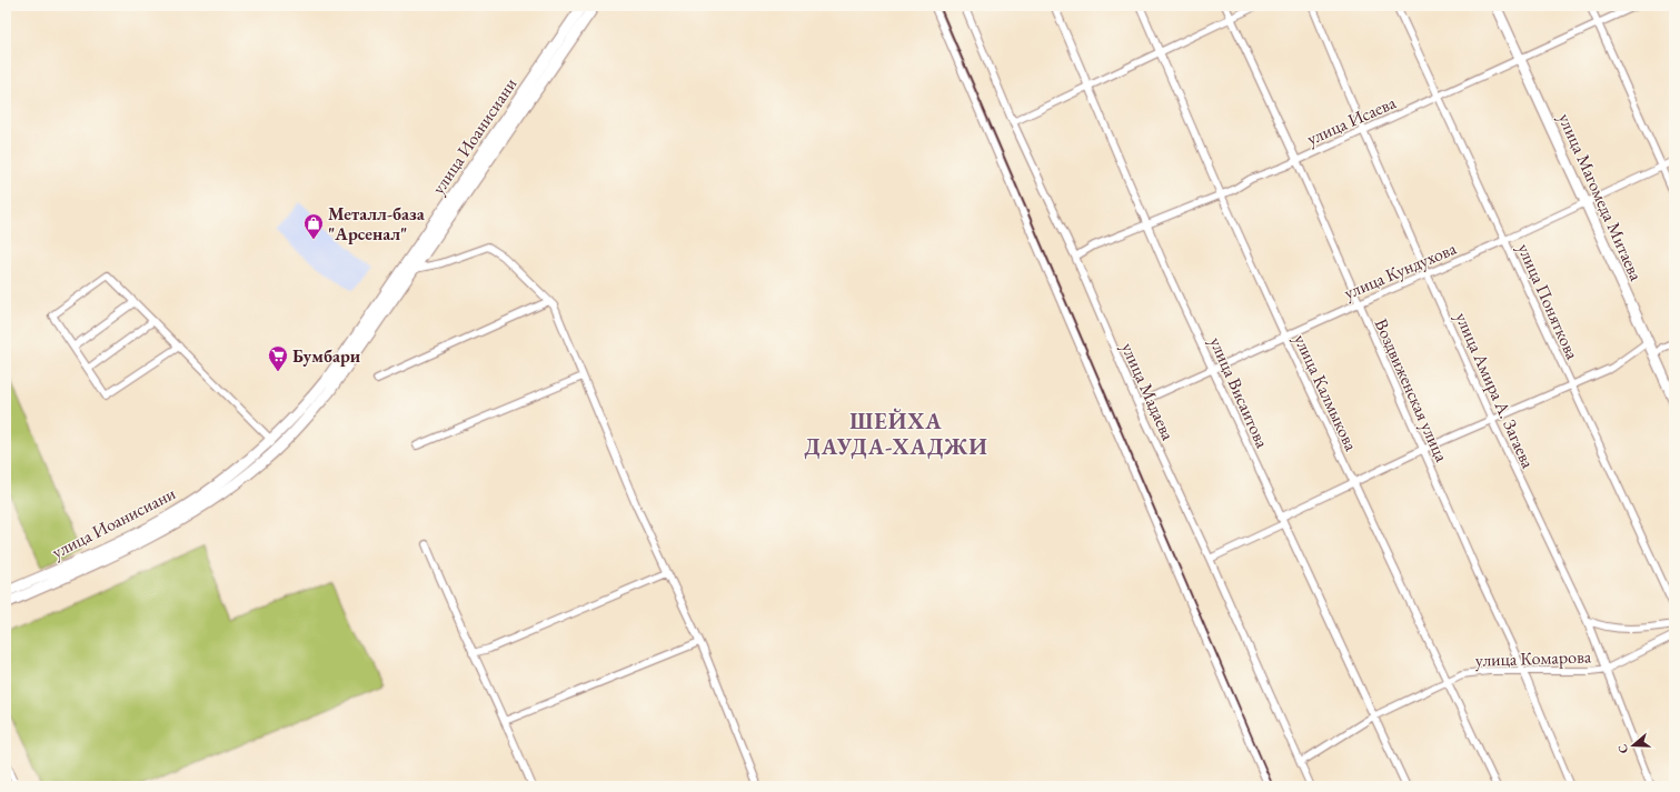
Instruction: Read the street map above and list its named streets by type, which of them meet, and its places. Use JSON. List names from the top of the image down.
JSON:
{
  "streets": {
    "main road": ["улица Иоанисиани", "улица Магомеда Митаева"],
    "street": [
      "улица Исаева",
      "улица Кундухова",
      "улица Поняткова",
      "Воздвиженская улица",
      "улица Амира А. Загаева",
      "улица Мадаева",
      "улица Висаитова",
      "улица Калмыкова",
      "улица Комарова"
    ]
  },
  "crossings": [
    ["улица Исаева", "улица Магомеда Митаева"],
    ["улица Исаева", "улица Поняткова"],
    ["улица Исаева", "Воздвиженская улица"],
    ["улица Исаева", "улица Амира А. Загаева"],
    ["улица Исаева", "улица Мадаева"],
    ["улица Исаева", "улица Висаитова"],
    ["улица Исаева", "улица Калмыкова"],
    ["улица Магомеда Митаева", "улица Кундухова"],
    ["улица Кундухова", "улица Поняткова"],
    ["улица Кундухова", "Воздвиженская улица"],
    ["улица Кундухова", "улица Амира А. Загаева"],
    ["улица Кундухова", "улица Мадаева"],
    ["улица Кундухова", "улица Висаитова"],
    ["улица Кундухова", "улица Калмыкова"],
    ["Воздвиженская улица", "улица Комарова"],
    ["улица Амира А. Загаева", "улица Комарова"],
    ["улица Мадаева", "улица Комарова"],
    ["улица Висаитова", "улица Комарова"],
    ["улица Калмыкова", "улица Комарова"]
  ],
  "districts": ["ШЕЙХА ДАУДА-ХАДЖИ"],
  "places": {
    "shop": ["Металл-база \"Арсенал\""],
    "supermarket": ["Бумбари"]
  },
  "north": "left"
}
